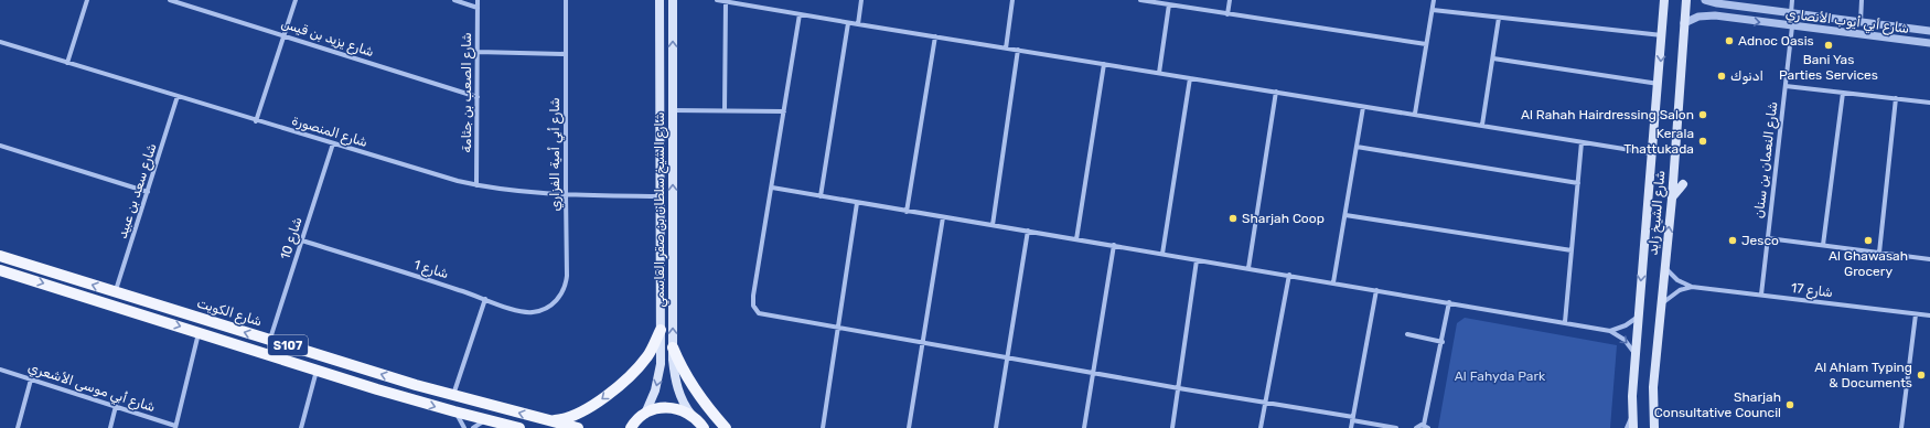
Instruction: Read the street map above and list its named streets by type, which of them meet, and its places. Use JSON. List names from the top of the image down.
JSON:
{
  "streets": {
    "main road": [
      "شارع الشيخ سلطان بن صقر القاسمي",
      "شارع الشيخ زايد",
      "شارع الكويت",
      "S107"
    ],
    "street": [
      "شارع أبي أيوب الأنصاري",
      "شارع يزيد بن قيس",
      "شارع الصعب بن جثامة",
      "شارع المنصورة",
      "شارع أبي أمية الفزاري",
      "شارع النعمان بن سنان",
      "شارع سعد بن عبيد",
      "شارع 10",
      "شارع 1",
      "شارع 17",
      "شارع أبي موسى الأشعري"
    ]
  },
  "crossings": [
    ["شارع أبي أيوب الأنصاري", "شارع النعمان بن سنان"],
    ["شارع أبي أيوب الأنصاري", "شارع الشيخ زايد"],
    ["شارع يزيد بن قيس", "شارع الصعب بن جثامة"],
    ["شارع الصعب بن جثامة", "شارع المنصورة"],
    ["شارع المنصورة", "شارع أبي أمية الفزاري"],
    ["شارع المنصورة", "شارع سعد بن عبيد"],
    ["شارع المنصورة", "شارع الشيخ سلطان بن صقر القاسمي"],
    ["شارع المنصورة", "شارع 10"],
    ["شارع أبي أمية الفزاري", "شارع 1"],
    ["شارع النعمان بن سنان", "شارع 17"],
    ["شارع سعد بن عبيد", "شارع الكويت"],
    ["شارع الشيخ زايد", "شارع 17"],
    ["شارع 10", "شارع 1"],
    ["شارع 10", "شارع الكويت"]
  ],
  "parks": ["Al Fahyda Park"],
  "places": [
    "Adnoc Oasis",
    "Bani Yas Parties Services",
    "ادنوك",
    "Al Rahah Hairdressing Salon",
    "Kerala Thattukada",
    "Sharjah Coop",
    "Jesco",
    "Al Ghawasah Grocery",
    "Al Ahlam Typing & Documents",
    "Sharjah Consultative Council"
  ]
}
